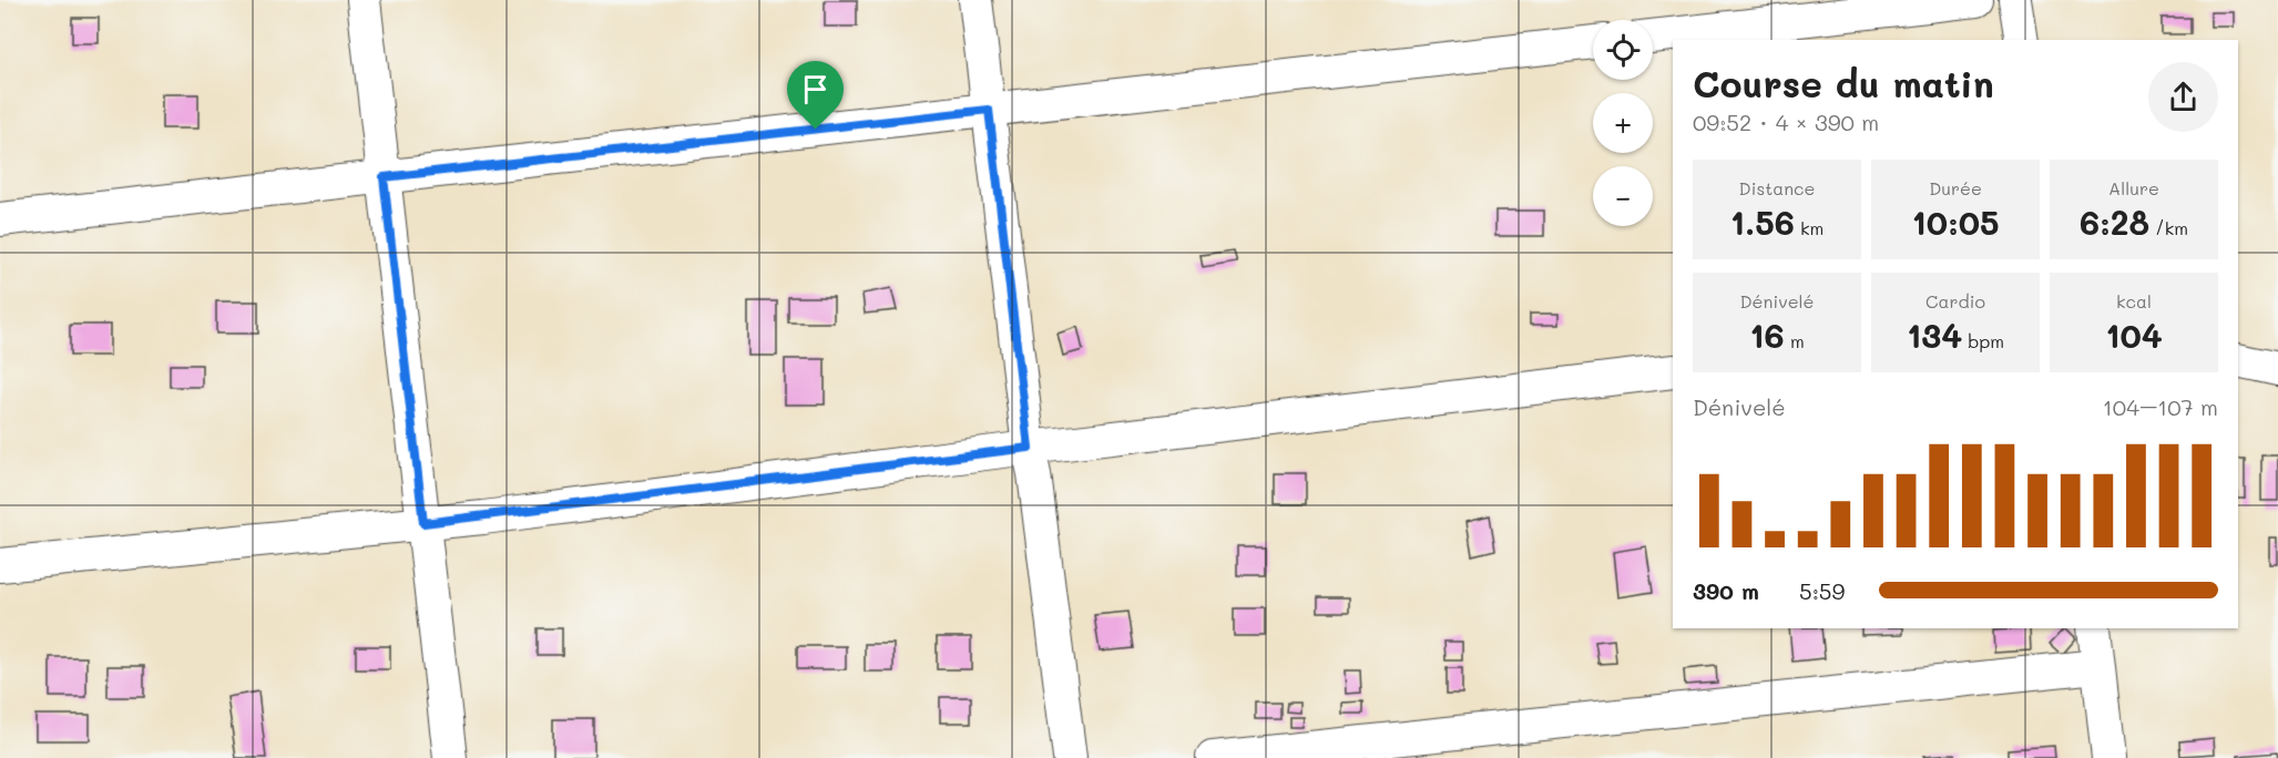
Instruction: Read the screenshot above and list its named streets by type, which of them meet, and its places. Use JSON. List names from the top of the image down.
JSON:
{
  "page": {
    "map_buttons": ["+", "−"],
    "heading": ["Course du matin", "09:52 · 4 × 390 m"],
    "stats": [
      ["Distance", "1.56 km"],
      ["Durée", "10:05"],
      ["Allure", "6:28 /km"],
      ["Dénivelé", "16 m"],
      ["Cardio", "134 bpm"],
      ["kcal", "104"]
    ],
    "chart": ["Dénivelé", "104–107 m"],
    "list": [
      {
        "name": "390 m",
        "note": "5:59"
      }
    ]
  }
}
